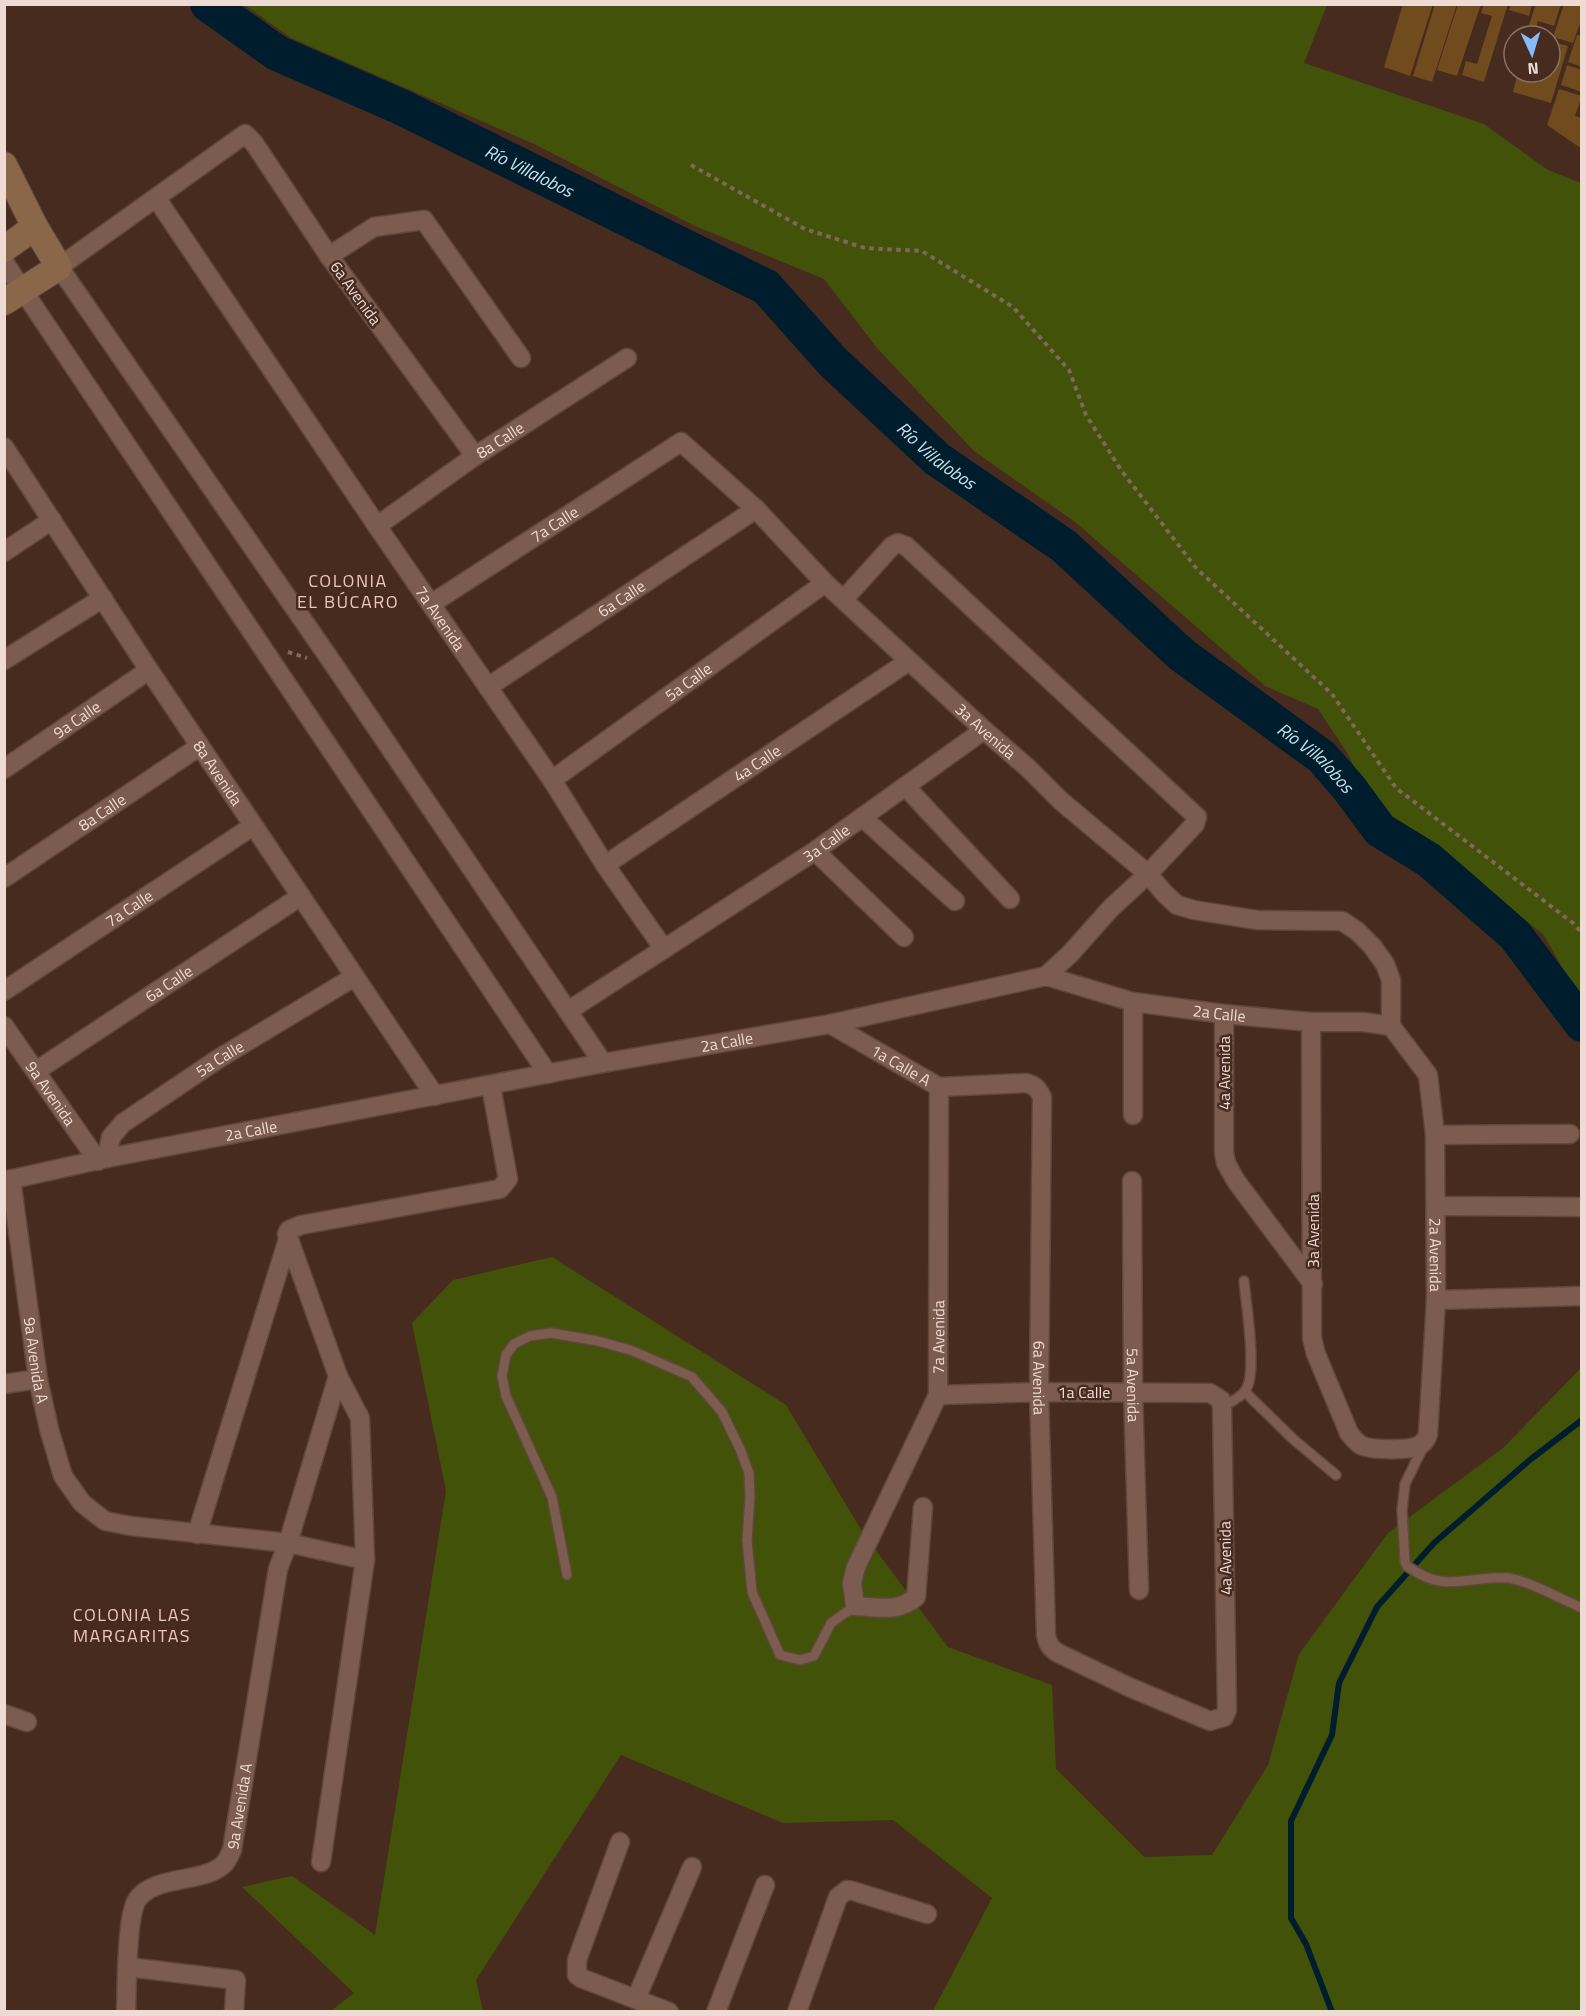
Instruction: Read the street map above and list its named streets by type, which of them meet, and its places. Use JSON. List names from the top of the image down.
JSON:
{
  "streets": {
    "street": [
      "6a Avenida",
      "8a Calle",
      "7a Calle",
      "6a Calle",
      "7a Avenida",
      "5a Calle",
      "9a Calle",
      "3a Avenida",
      "4a Calle",
      "8a Avenida",
      "3a Calle",
      "2a Calle",
      "1a Calle A",
      "4a Avenida",
      "9a Avenida",
      "2a Avenida",
      "9a Avenida A",
      "5a Avenida",
      "1a Calle"
    ]
  },
  "crossings": [
    ["6a Avenida", "8a Calle"],
    ["6a Avenida", "7a Avenida"],
    ["6a Avenida", "1a Calle A"],
    ["6a Avenida", "4a Avenida"],
    ["6a Avenida", "1a Calle"],
    ["8a Calle", "7a Avenida"],
    ["8a Calle", "8a Avenida"],
    ["7a Calle", "7a Avenida"],
    ["7a Calle", "3a Avenida"],
    ["7a Calle", "8a Avenida"],
    ["6a Calle", "7a Avenida"],
    ["6a Calle", "3a Avenida"],
    ["6a Calle", "8a Avenida"],
    ["6a Calle", "9a Avenida"],
    ["7a Avenida", "5a Calle"],
    ["7a Avenida", "4a Calle"],
    ["7a Avenida", "3a Calle"],
    ["7a Avenida", "1a Calle A"],
    ["7a Avenida", "1a Calle"],
    ["5a Calle", "3a Avenida"],
    ["5a Calle", "8a Avenida"],
    ["5a Calle", "2a Calle"],
    ["5a Calle", "9a Avenida"],
    ["9a Calle", "8a Avenida"],
    ["3a Avenida", "4a Calle"],
    ["3a Avenida", "3a Calle"],
    ["3a Avenida", "2a Calle"],
    ["3a Avenida", "4a Avenida"],
    ["3a Avenida", "2a Avenida"],
    ["8a Avenida", "2a Calle"],
    ["2a Calle", "1a Calle A"],
    ["2a Calle", "4a Avenida"],
    ["2a Calle", "9a Avenida"],
    ["2a Calle", "2a Avenida"],
    ["2a Calle", "9a Avenida A"],
    ["4a Avenida", "1a Calle"],
    ["5a Avenida", "1a Calle"]
  ],
  "districts": ["COLONIA EL BÚCARO", "COLONIA LAS MARGARITAS"],
  "water": ["Río Villalobos"],
  "north": "bottom"
}
